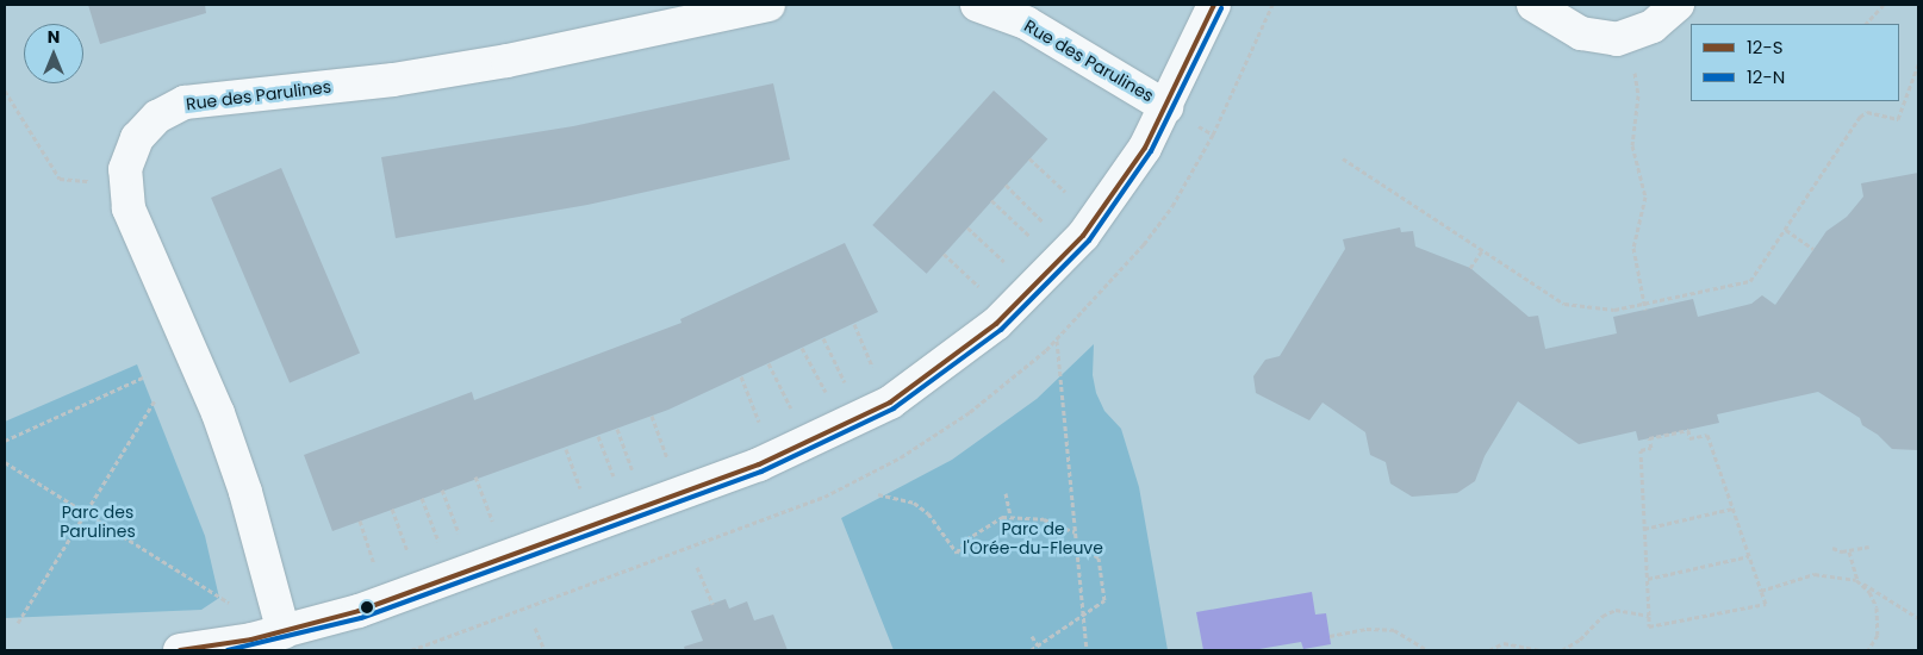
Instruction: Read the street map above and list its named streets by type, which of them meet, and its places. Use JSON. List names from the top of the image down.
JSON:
{
  "streets": {
    "street": ["Rue des Parulines"]
  },
  "parks": ["Parc des Parulines", "Parc de l'Orée-du-Fleuve"],
  "lines": ["transit line 12-S", "transit line 12-N"],
  "legend": ["12-S", "12-N"],
  "north": "top"
}
